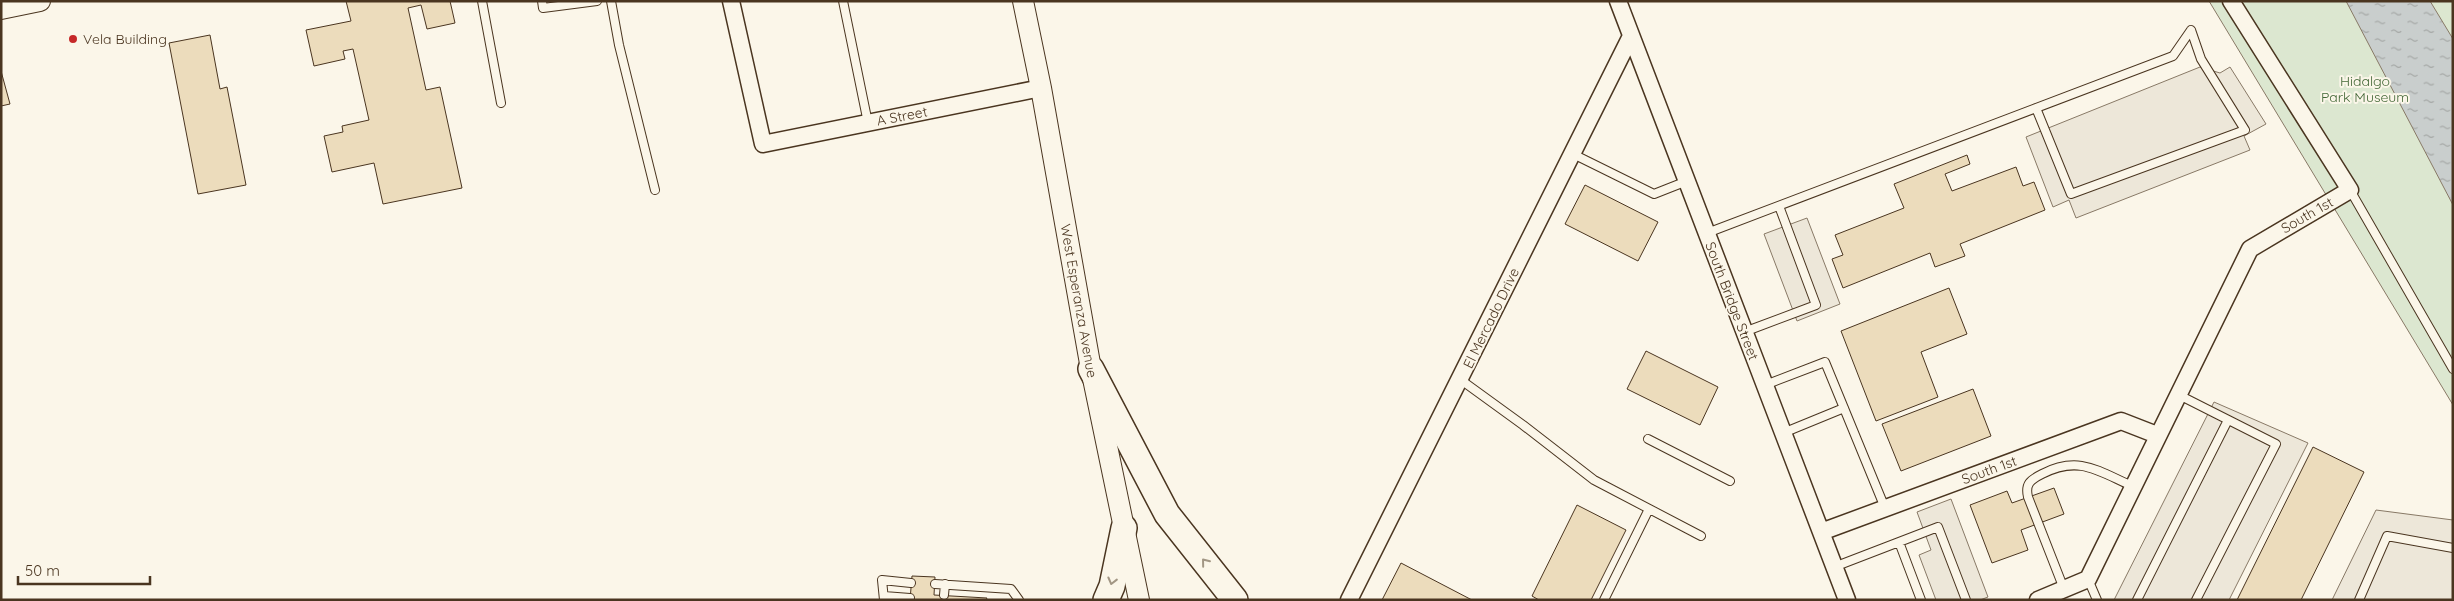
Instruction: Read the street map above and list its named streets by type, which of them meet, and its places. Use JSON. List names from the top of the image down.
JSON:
{
  "streets": {
    "street": [
      "A Street",
      "South 1st",
      "West Esperanza Avenue",
      "South Bridge Street",
      "El Mercado Drive"
    ]
  },
  "crossings": [
    ["A Street", "West Esperanza Avenue"],
    ["South 1st", "South Bridge Street"],
    ["South Bridge Street", "El Mercado Drive"]
  ],
  "parks": ["Hidalgo Park Museum"],
  "places": ["Vela Building"],
  "scale_bar": "50 m"
}
